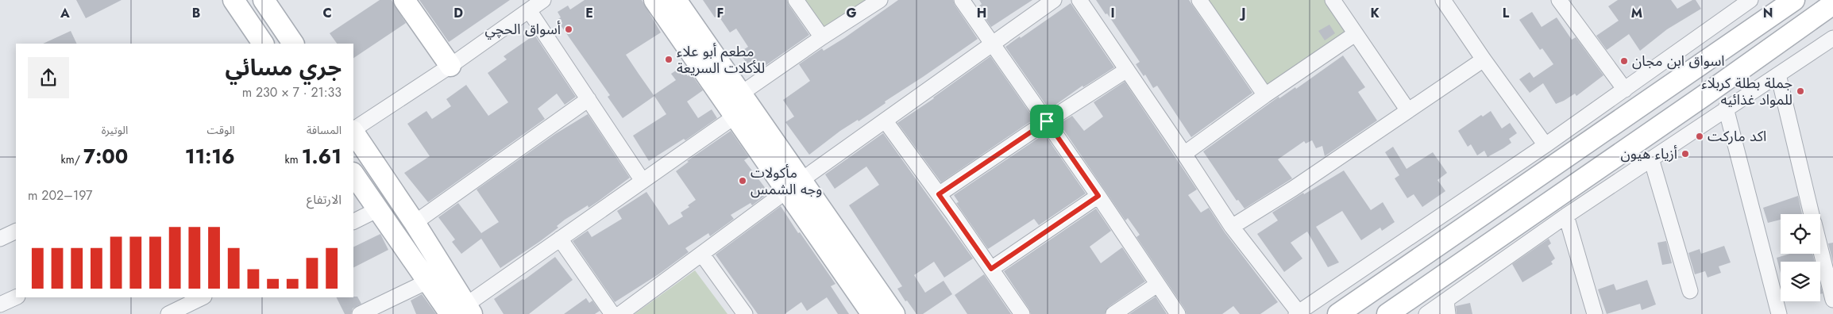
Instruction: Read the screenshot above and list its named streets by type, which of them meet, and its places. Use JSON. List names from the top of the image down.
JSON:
{
  "places": [
    "أسواق الحچي",
    "مطعم أبو علاء للأكلات السريعة",
    "اسواق ابن مجان",
    "جملة بطلة كربلاء للمواد غذائيه",
    "اكد ماركت",
    "أزياء هيون",
    "مأكولات وجه الشمس"
  ],
  "page": {
    "heading": ["جري مسائي", "21:33 · 7 × 230 m"],
    "stats": [
      ["المسافة", "1.61 km"],
      ["الوقت", "11:16"],
      ["الوتيرة", "7:00 /km"]
    ],
    "chart": ["الارتفاع", "197–202 m"]
  },
  "grid": {
    "columns": [
      "A",
      "B",
      "C",
      "D",
      "E",
      "F",
      "G",
      "H",
      "I",
      "J",
      "K",
      "L",
      "M",
      "N"
    ]
  }
}
